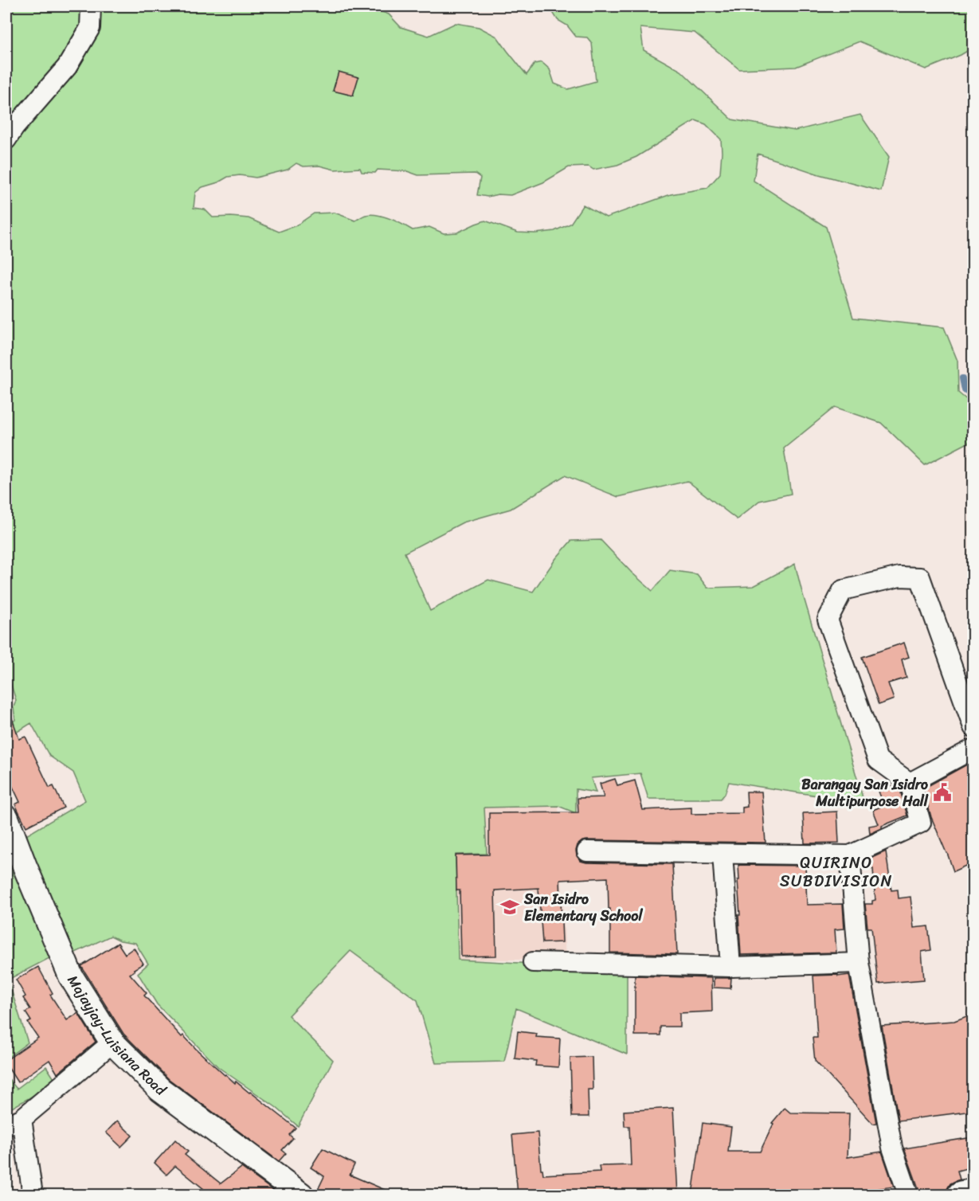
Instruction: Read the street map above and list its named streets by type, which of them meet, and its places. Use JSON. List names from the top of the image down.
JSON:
{
  "streets": {
    "street": ["Majayjay-Luisiana Road"]
  },
  "districts": ["QUIRINO SUBDIVISION"],
  "places": {
    "public building": ["Barangay San Isidro Multipurpose Hall"],
    "school or university": ["San Isidro Elementary School"]
  }
}
